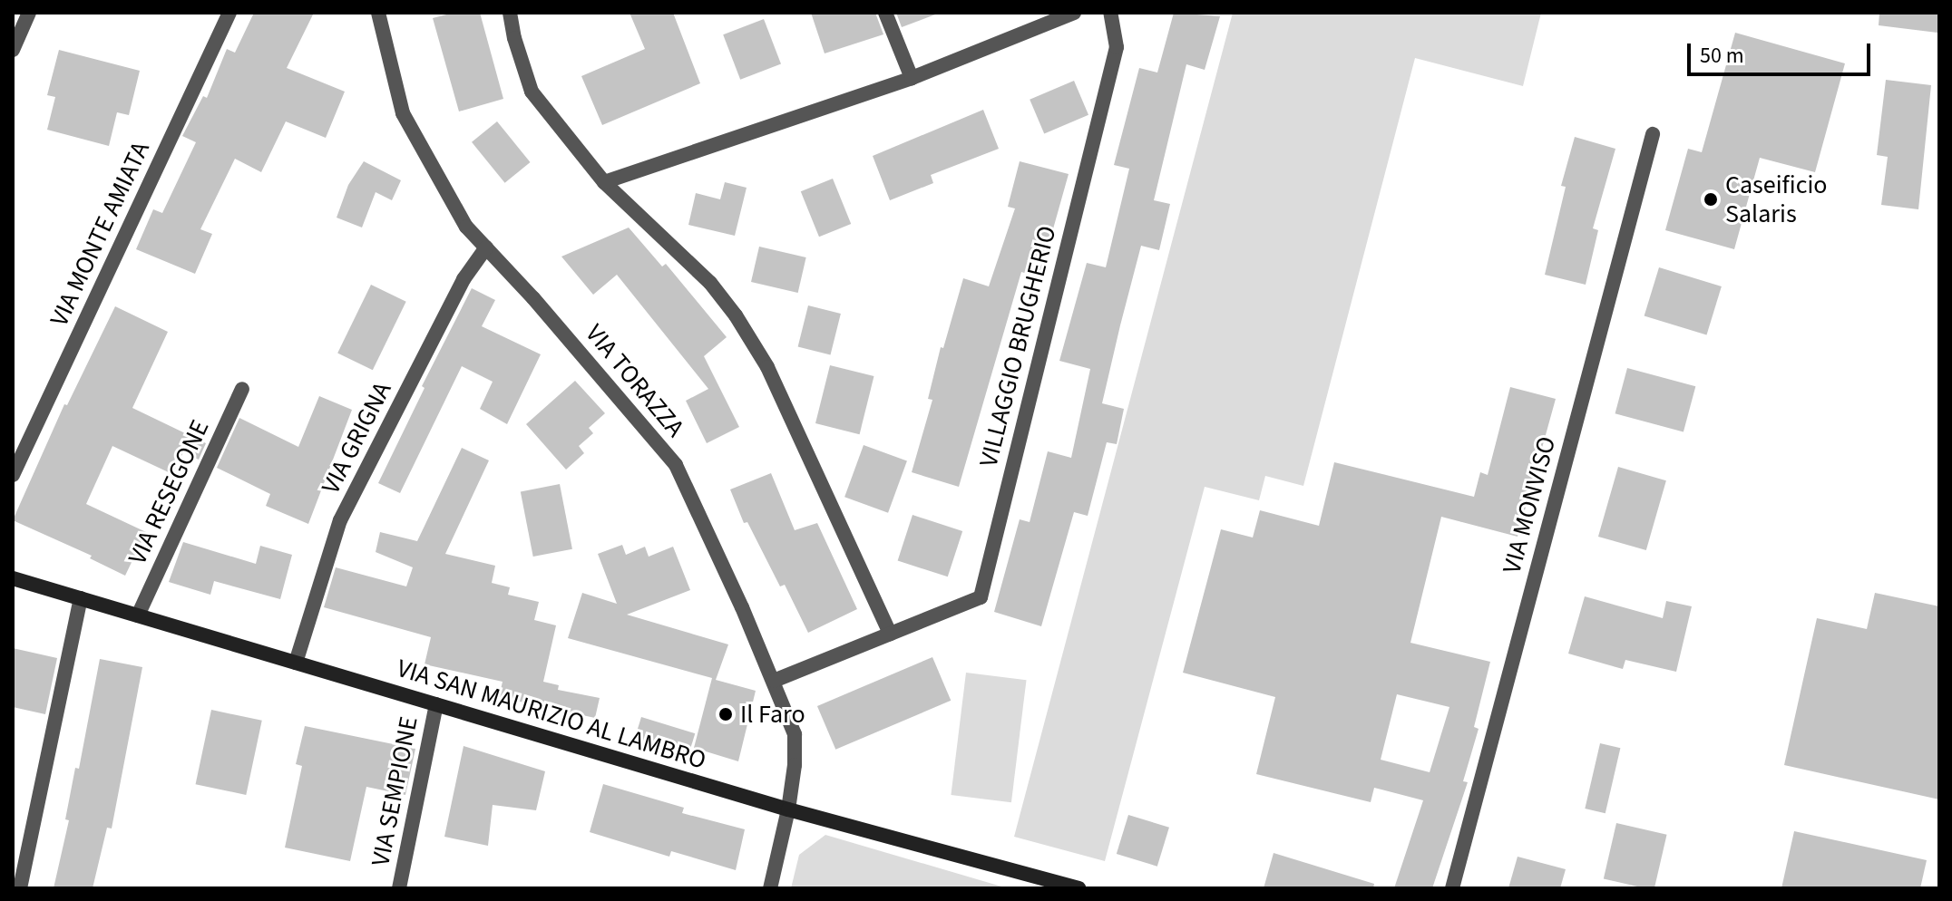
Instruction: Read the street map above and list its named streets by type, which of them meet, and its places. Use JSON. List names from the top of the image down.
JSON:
{
  "streets": {
    "main road": ["VIA SAN MAURIZIO AL LAMBRO"],
    "street": [
      "VIA MONTE AMIATA",
      "VILLAGGIO BRUGHERIO",
      "VIA TORAZZA",
      "VIA GRIGNA",
      "VIA RESEGONE",
      "VIA MONVISO",
      "VIA SEMPIONE"
    ]
  },
  "crossings": [
    ["VILLAGGIO BRUGHERIO", "VIA TORAZZA"],
    ["VIA TORAZZA", "VIA GRIGNA"],
    ["VIA TORAZZA", "VIA SAN MAURIZIO AL LAMBRO"],
    ["VIA GRIGNA", "VIA SAN MAURIZIO AL LAMBRO"],
    ["VIA RESEGONE", "VIA SAN MAURIZIO AL LAMBRO"],
    ["VIA SAN MAURIZIO AL LAMBRO", "VIA SEMPIONE"]
  ],
  "places": ["Caseificio Salaris", "Il Faro"],
  "scale_bar": "50 m"
}
